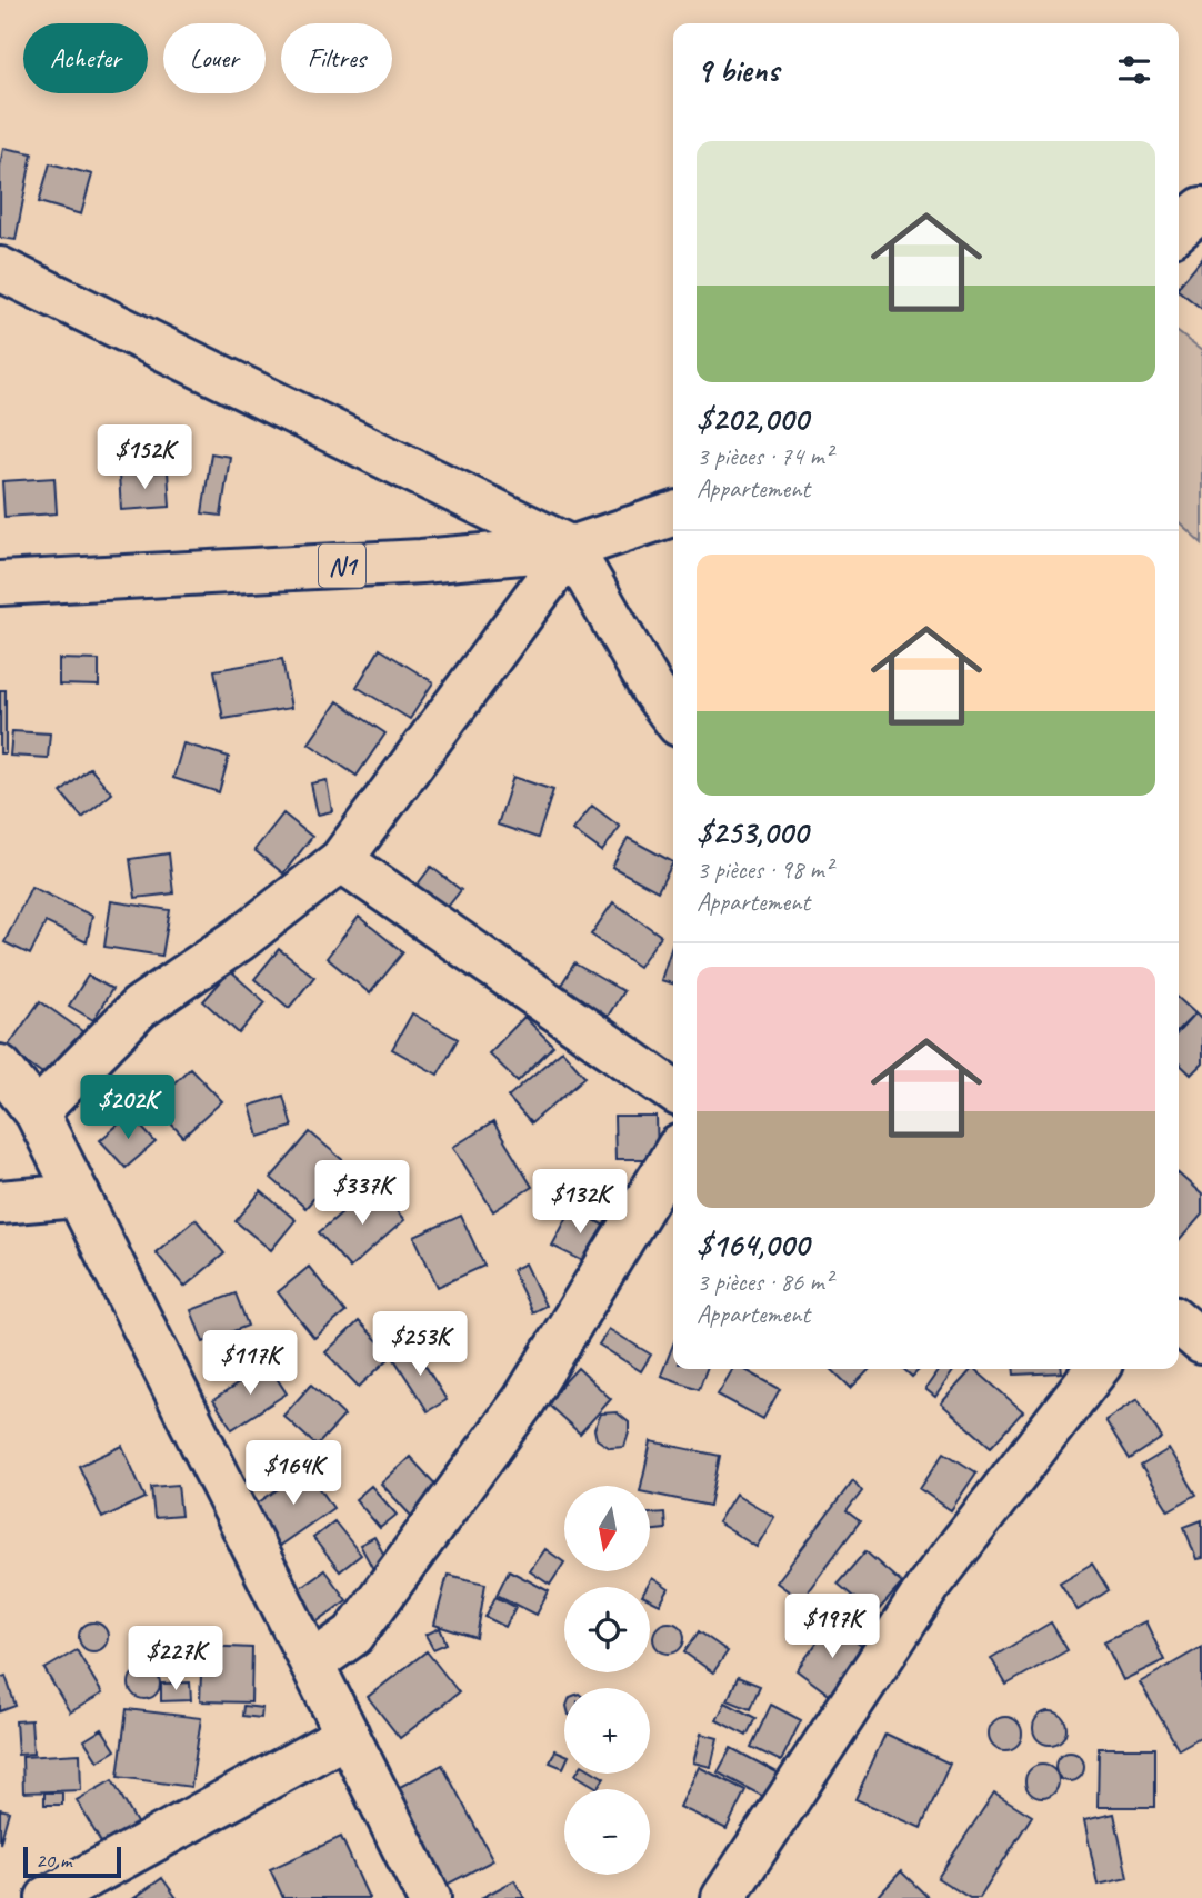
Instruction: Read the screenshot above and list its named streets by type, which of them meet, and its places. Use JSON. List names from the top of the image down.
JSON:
{
  "streets": {
    "main road": ["N1"]
  },
  "scale_bar": "20 m",
  "north": "bottom",
  "page": {
    "chip": ["Acheter", "Louer", "Filtres"],
    "heading": "9 biens",
    "list": [
      {
        "name": "$202,000",
        "note": "3 pièces · 74 m² · Appartement"
      },
      {
        "name": "$253,000",
        "note": "3 pièces · 98 m² · Appartement"
      },
      {
        "name": "$164,000",
        "note": "3 pièces · 86 m² · Appartement"
      }
    ],
    "price": [
      "$152K",
      "$202K",
      "$337K",
      "$132K",
      "$253K",
      "$117K",
      "$164K",
      "$197K",
      "$227K"
    ],
    "map_buttons": ["+", "−"],
    "scale": "20 m"
  }
}
